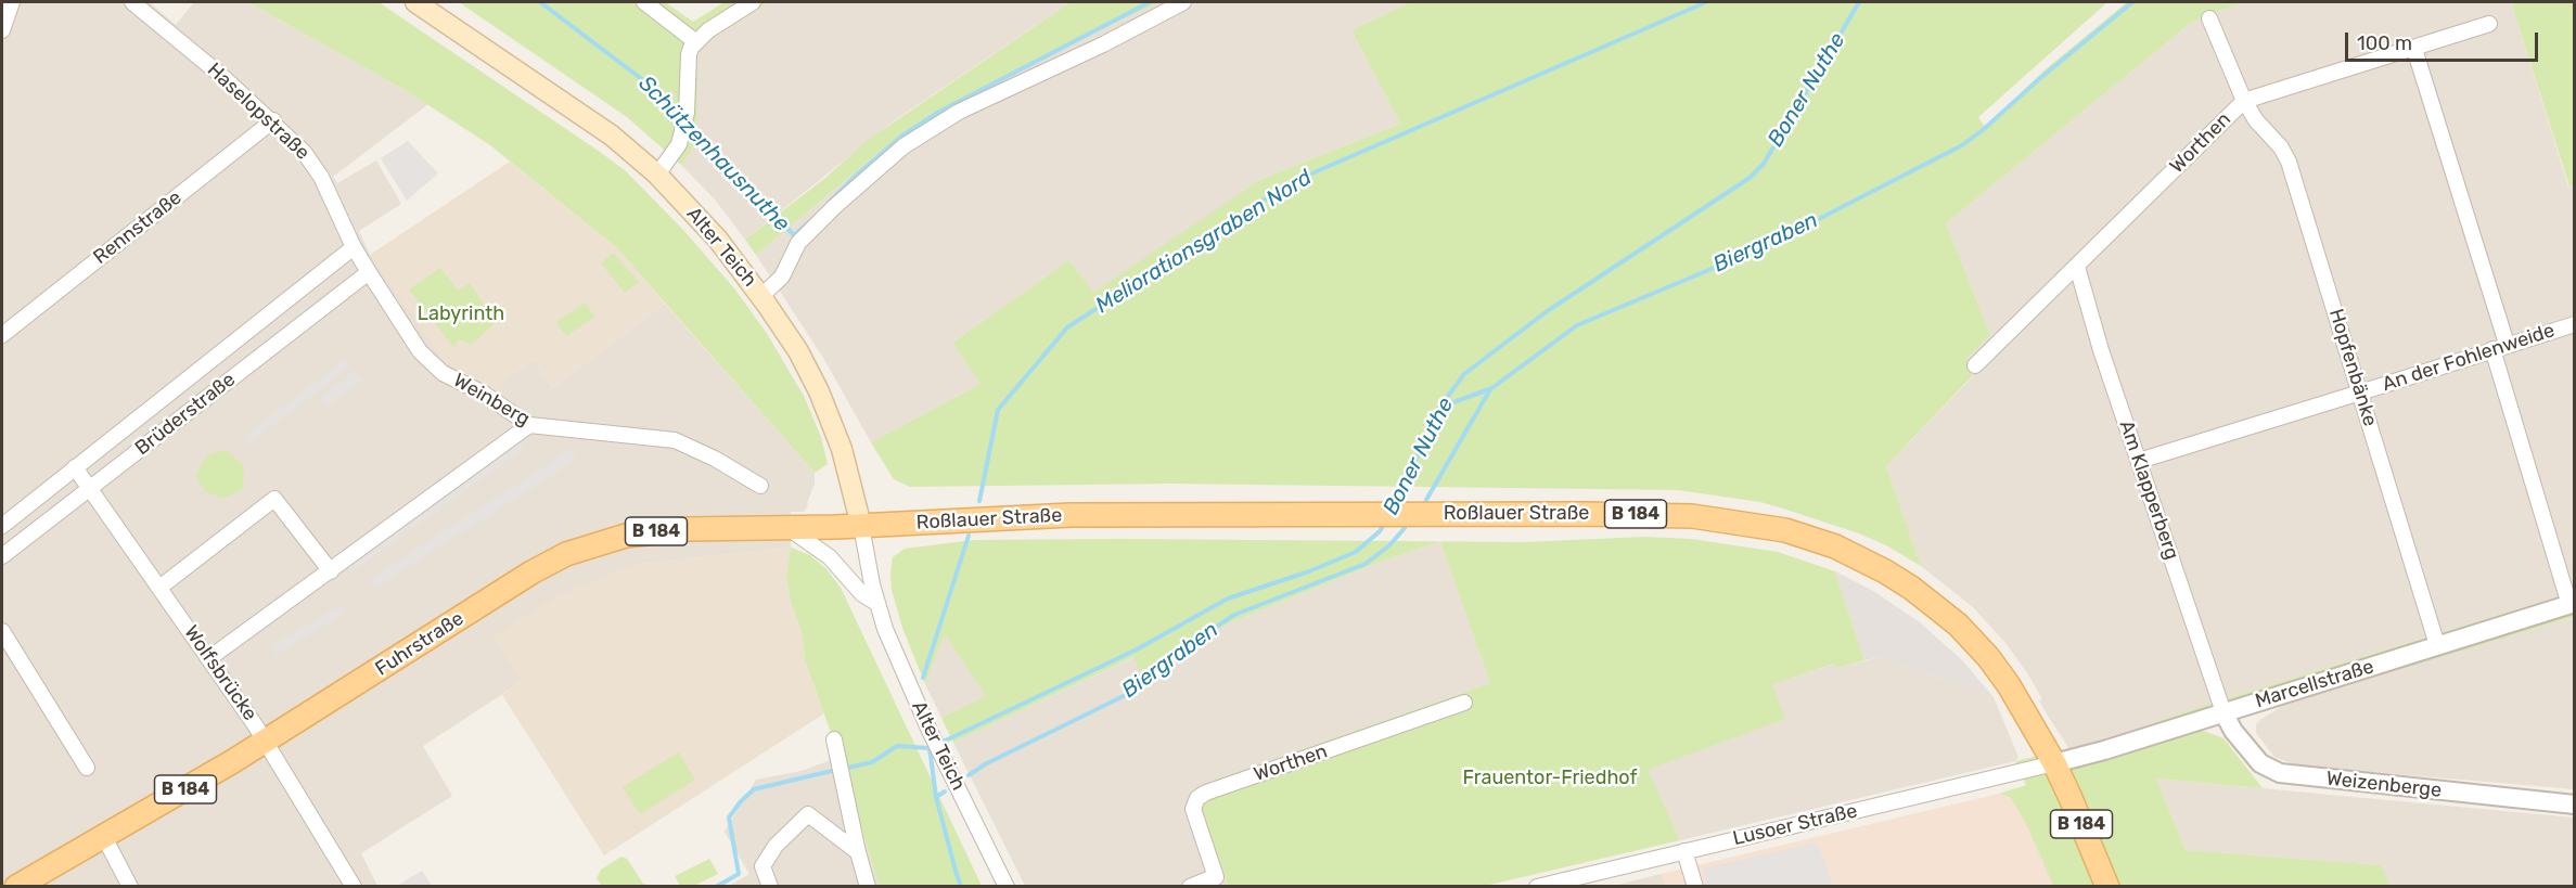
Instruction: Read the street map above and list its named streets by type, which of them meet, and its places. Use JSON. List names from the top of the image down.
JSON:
{
  "streets": {
    "main road": [
      "Alter Teich",
      "Roßlauer Straße",
      "B 184",
      "Fuhrstraße"
    ],
    "street": [
      "Haselopstraße",
      "Worthen",
      "Rennstraße",
      "An der Fohlenweide",
      "Hopfenbänke",
      "Weinberg",
      "Brüderstraße",
      "Am Klapperberg",
      "Wolfsbrücke",
      "Marcellstraße",
      "Weizenberge",
      "Lusoer Straße"
    ]
  },
  "crossings": [
    ["Haselopstraße", "Rennstraße"],
    ["Haselopstraße", "Weinberg"],
    ["Haselopstraße", "Brüderstraße"],
    ["Worthen", "Hopfenbänke"],
    ["Worthen", "Am Klapperberg"],
    ["Alter Teich", "Roßlauer Straße"],
    ["Alter Teich", "Fuhrstraße"],
    ["An der Fohlenweide", "Hopfenbänke"],
    ["An der Fohlenweide", "Am Klapperberg"],
    ["Hopfenbänke", "Marcellstraße"],
    ["Weinberg", "Brüderstraße"],
    ["Brüderstraße", "Wolfsbrücke"],
    ["Am Klapperberg", "Marcellstraße"],
    ["Am Klapperberg", "Weizenberge"],
    ["Roßlauer Straße", "Fuhrstraße"],
    ["Roßlauer Straße", "Marcellstraße"],
    ["Roßlauer Straße", "Lusoer Straße"],
    ["Fuhrstraße", "Wolfsbrücke"],
    ["Marcellstraße", "Weizenberge"],
    ["Marcellstraße", "Lusoer Straße"]
  ],
  "water": [
    "Boner Nuthe",
    "Schützenhausnuthe",
    "Meliorationsgraben Nord",
    "Biergraben"
  ],
  "parks": ["Labyrinth", "Frauentor-Friedhof"],
  "scale_bar": "100 m"
}
